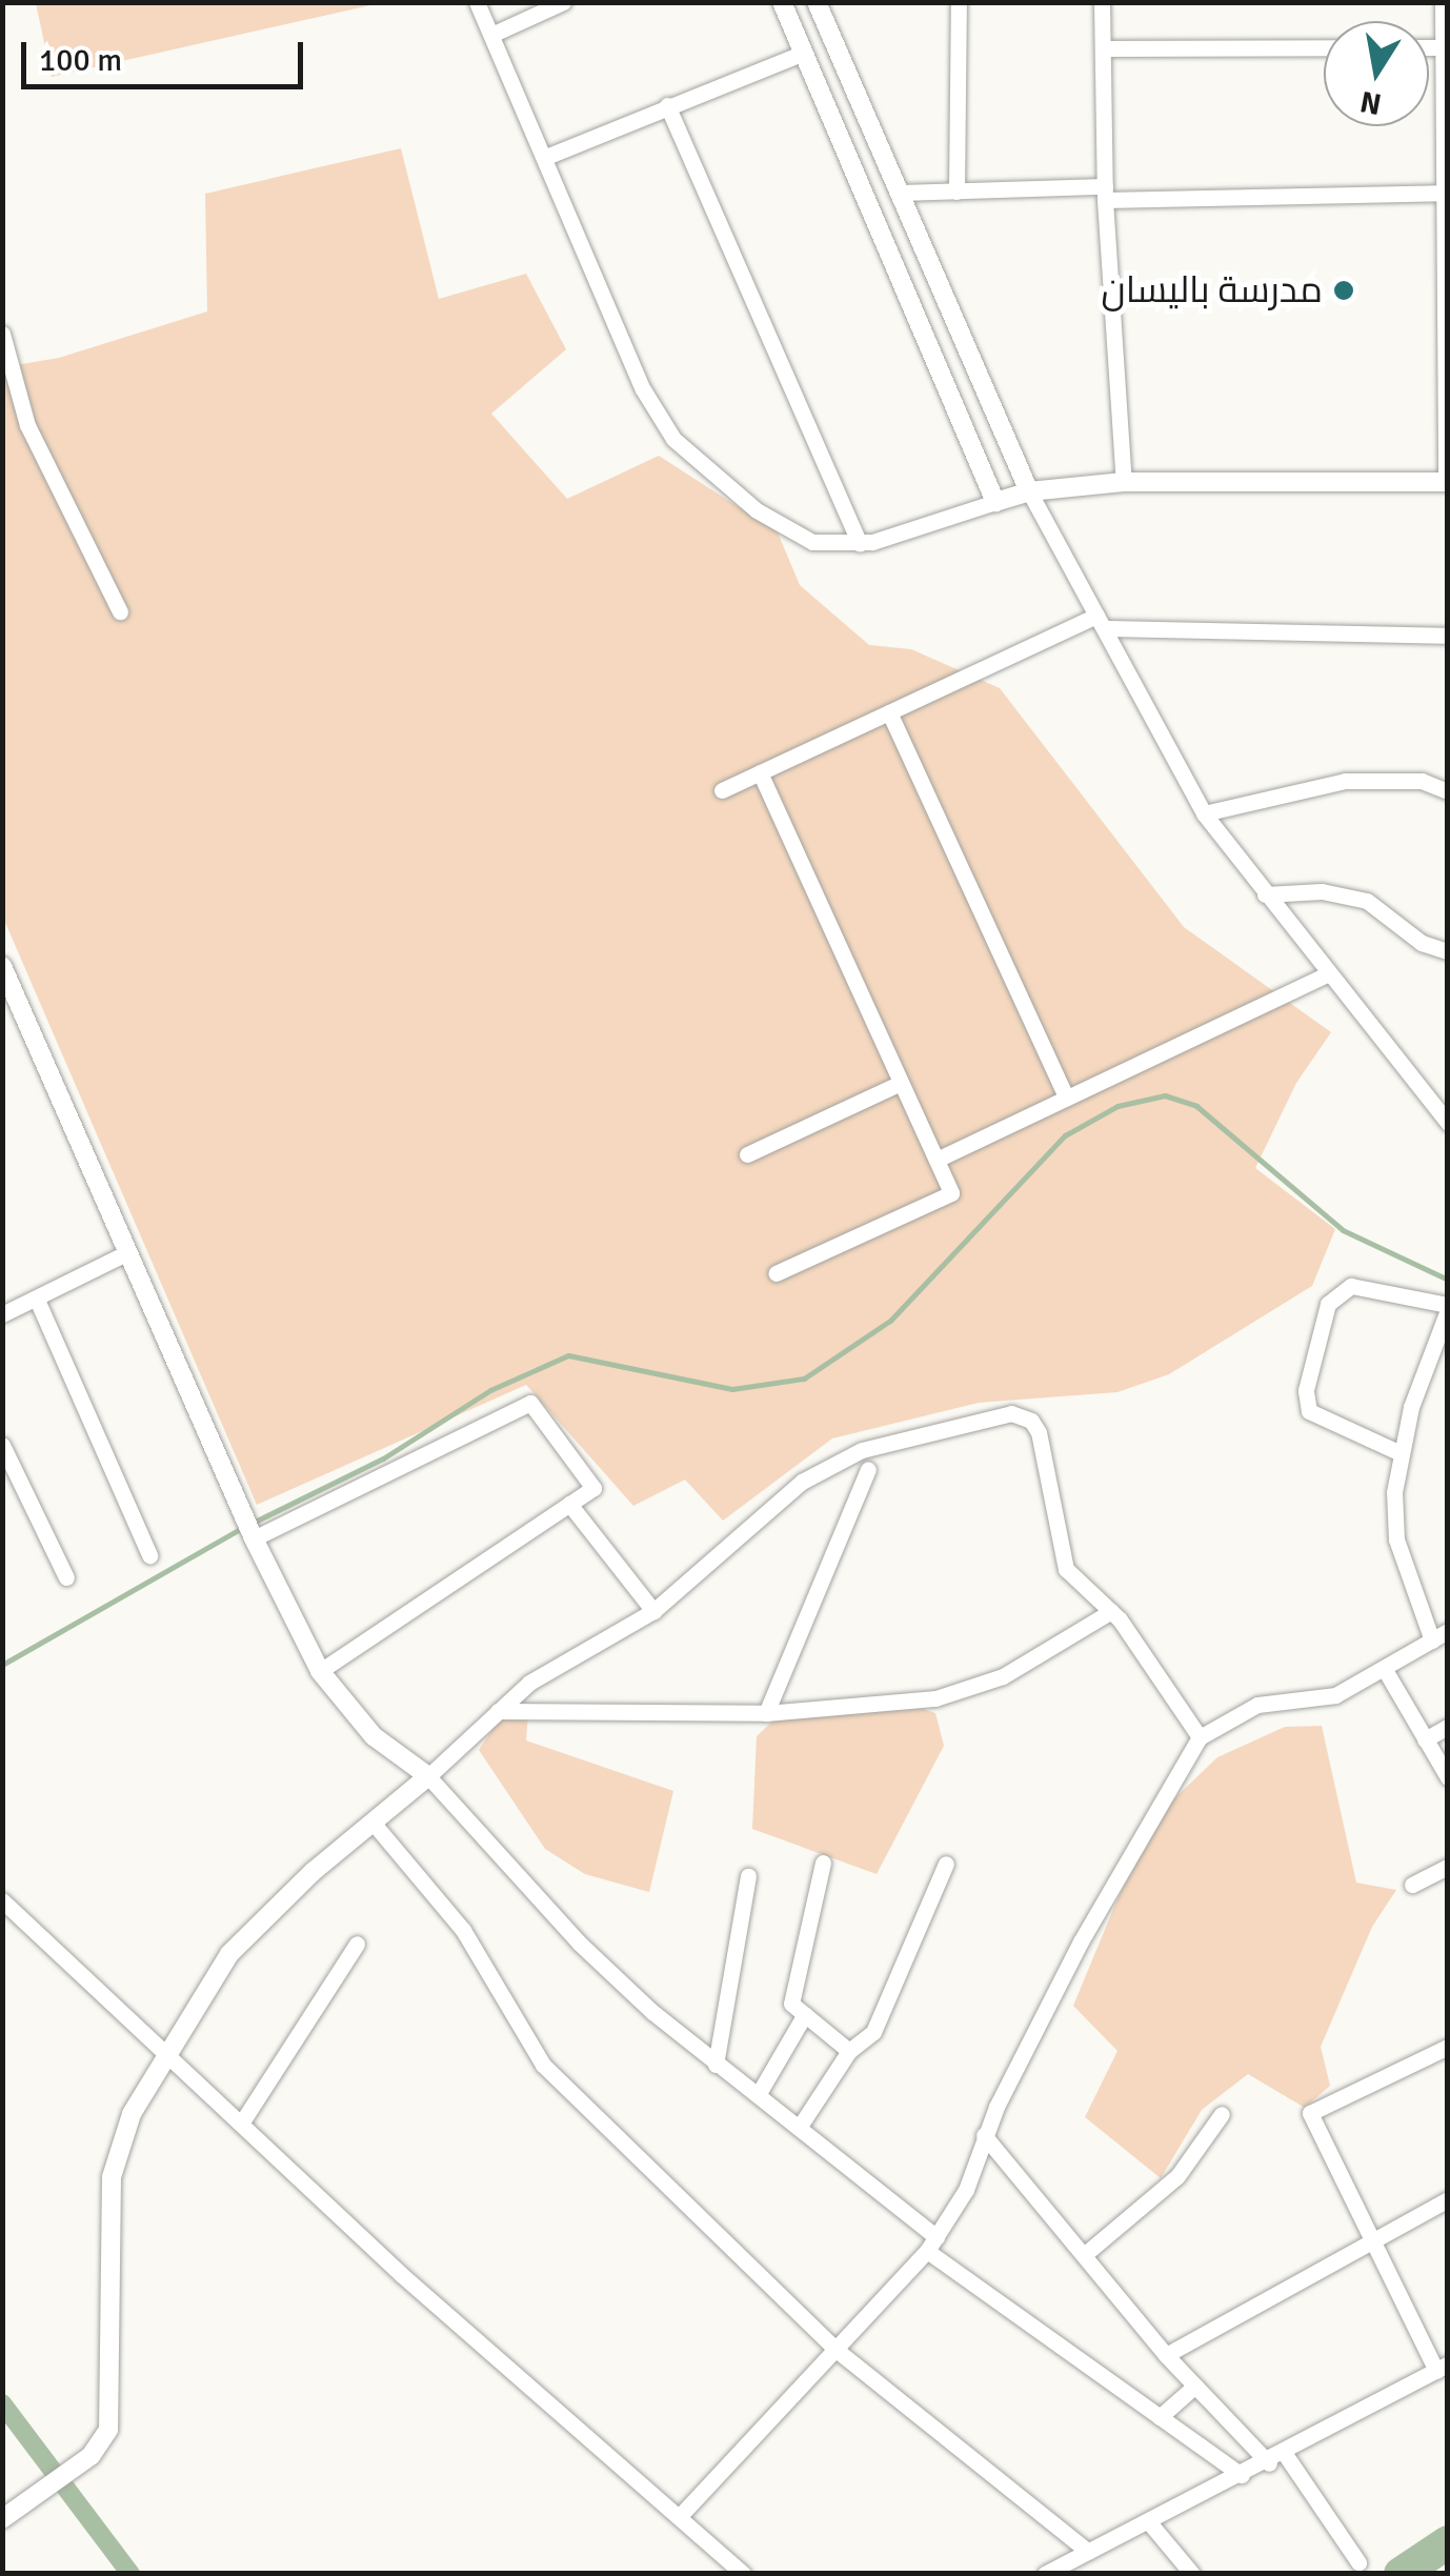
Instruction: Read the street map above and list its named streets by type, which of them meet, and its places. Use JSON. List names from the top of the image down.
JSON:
{
  "places": ["مدرسة بالیسان"],
  "scale_bar": "100 m",
  "north": "bottom"
}
